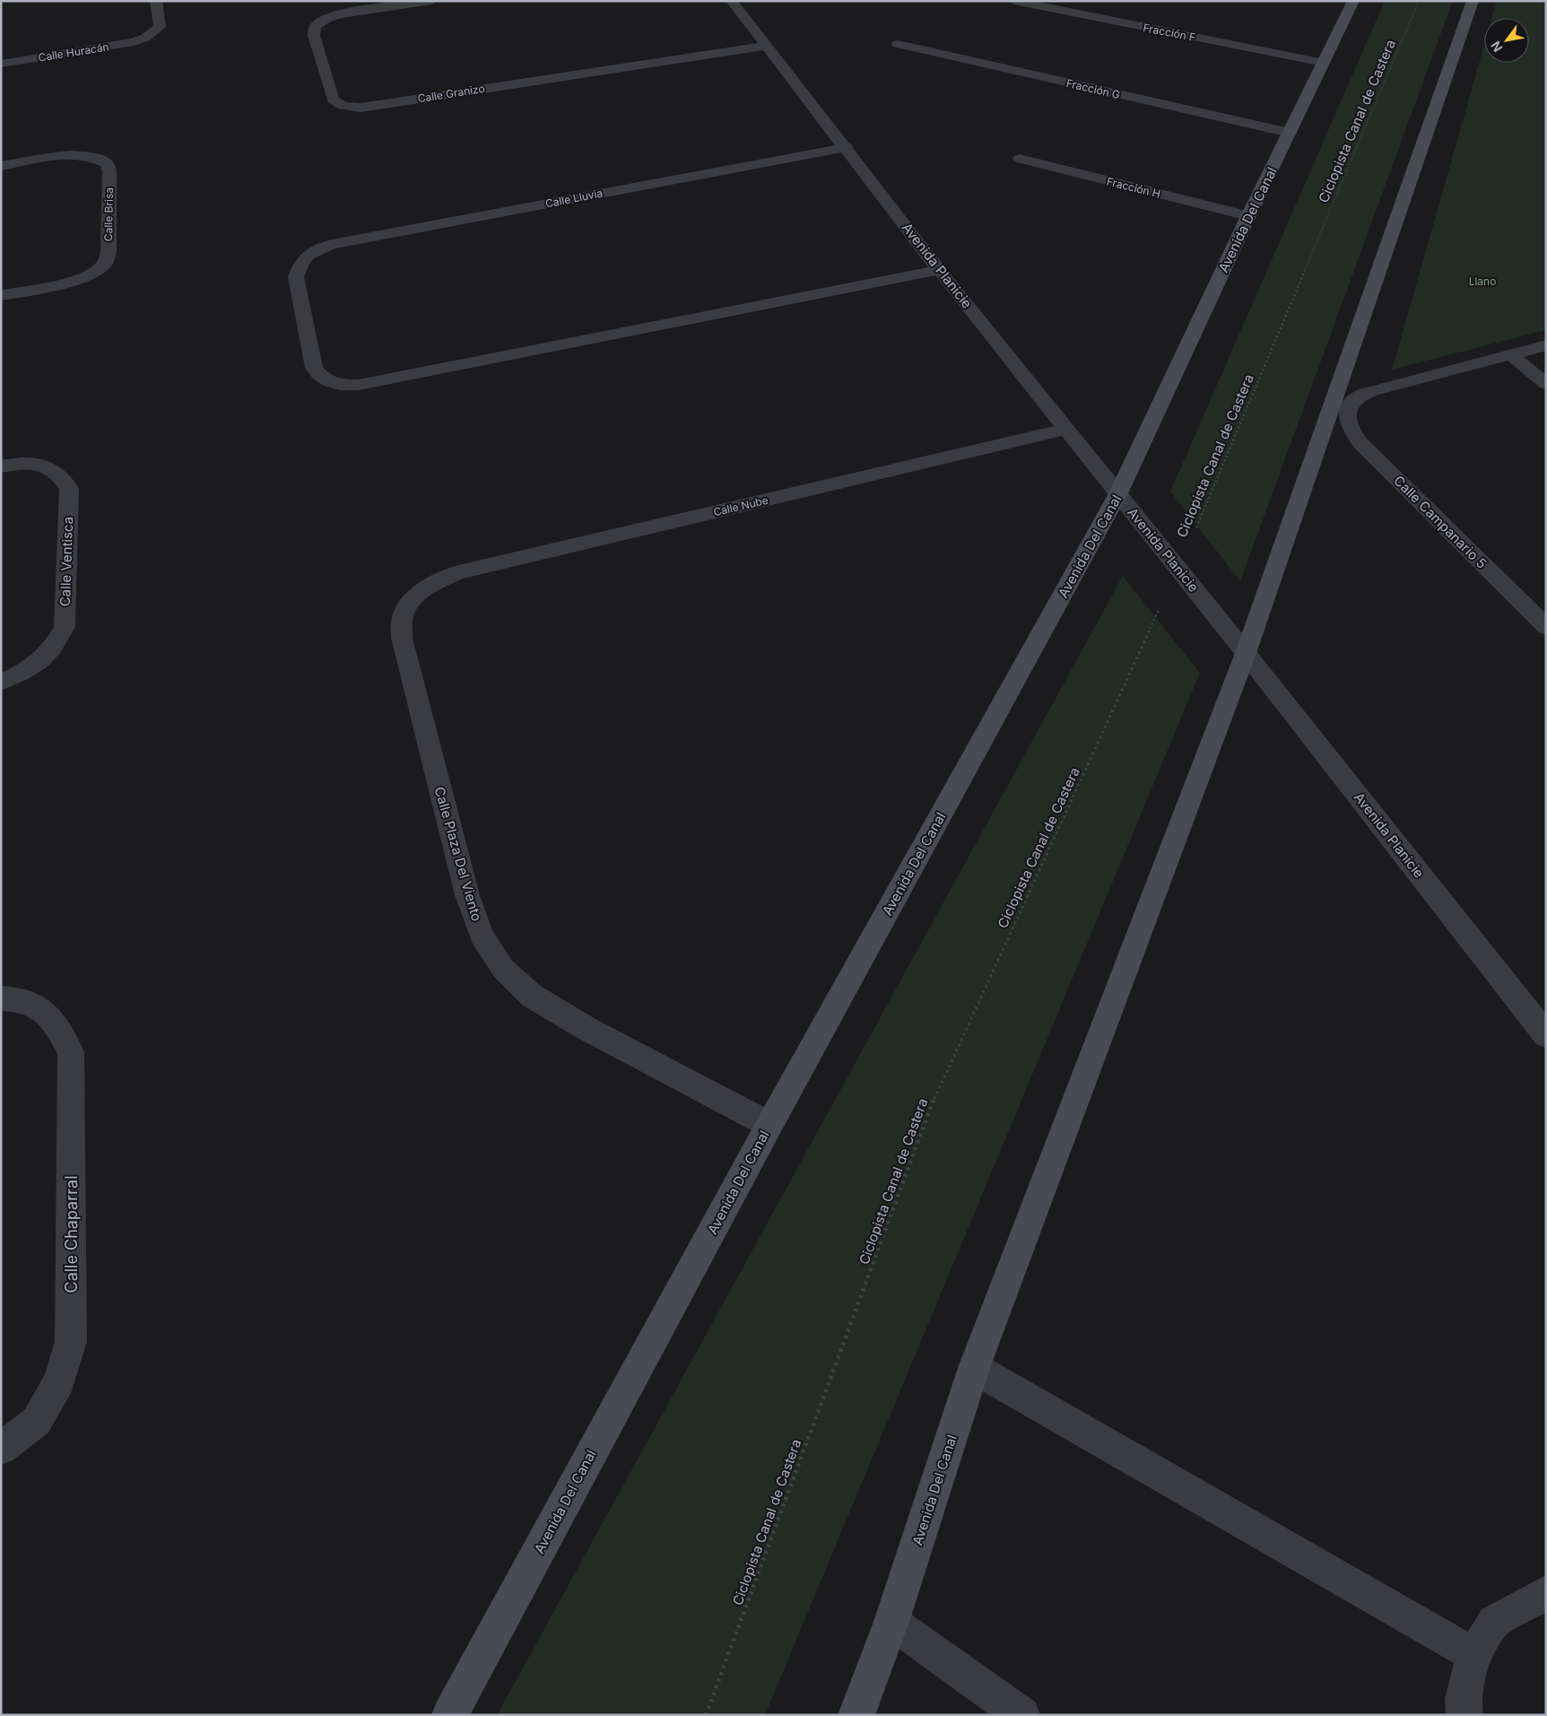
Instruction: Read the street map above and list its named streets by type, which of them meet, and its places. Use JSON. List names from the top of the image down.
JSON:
{
  "streets": {
    "main road": ["Avenida Del Canal"],
    "street": [
      "Fracción F",
      "Calle Huracán",
      "Fracción G",
      "Calle Granizo",
      "Fracción H",
      "Calle Lluvia",
      "Calle Brisa",
      "Avenida Planicie",
      "Calle Nube",
      "Calle Campanario 5",
      "Calle Ventisca",
      "Calle Plaza Del Viento",
      "Calle Chaparral"
    ],
    "path": ["Ciclopista Canal de Castera"]
  },
  "crossings": [
    ["Fracción F", "Avenida Del Canal"],
    ["Fracción G", "Avenida Del Canal"],
    ["Calle Granizo", "Avenida Planicie"],
    ["Ciclopista Canal de Castera", "Avenida Planicie"],
    ["Fracción H", "Avenida Del Canal"],
    ["Calle Lluvia", "Avenida Planicie"],
    ["Avenida Del Canal", "Avenida Planicie"],
    ["Avenida Del Canal", "Calle Plaza Del Viento"],
    ["Avenida Planicie", "Calle Nube"],
    ["Calle Nube", "Calle Plaza Del Viento"]
  ],
  "parks": ["Llano"],
  "north": "bottom left"
}
